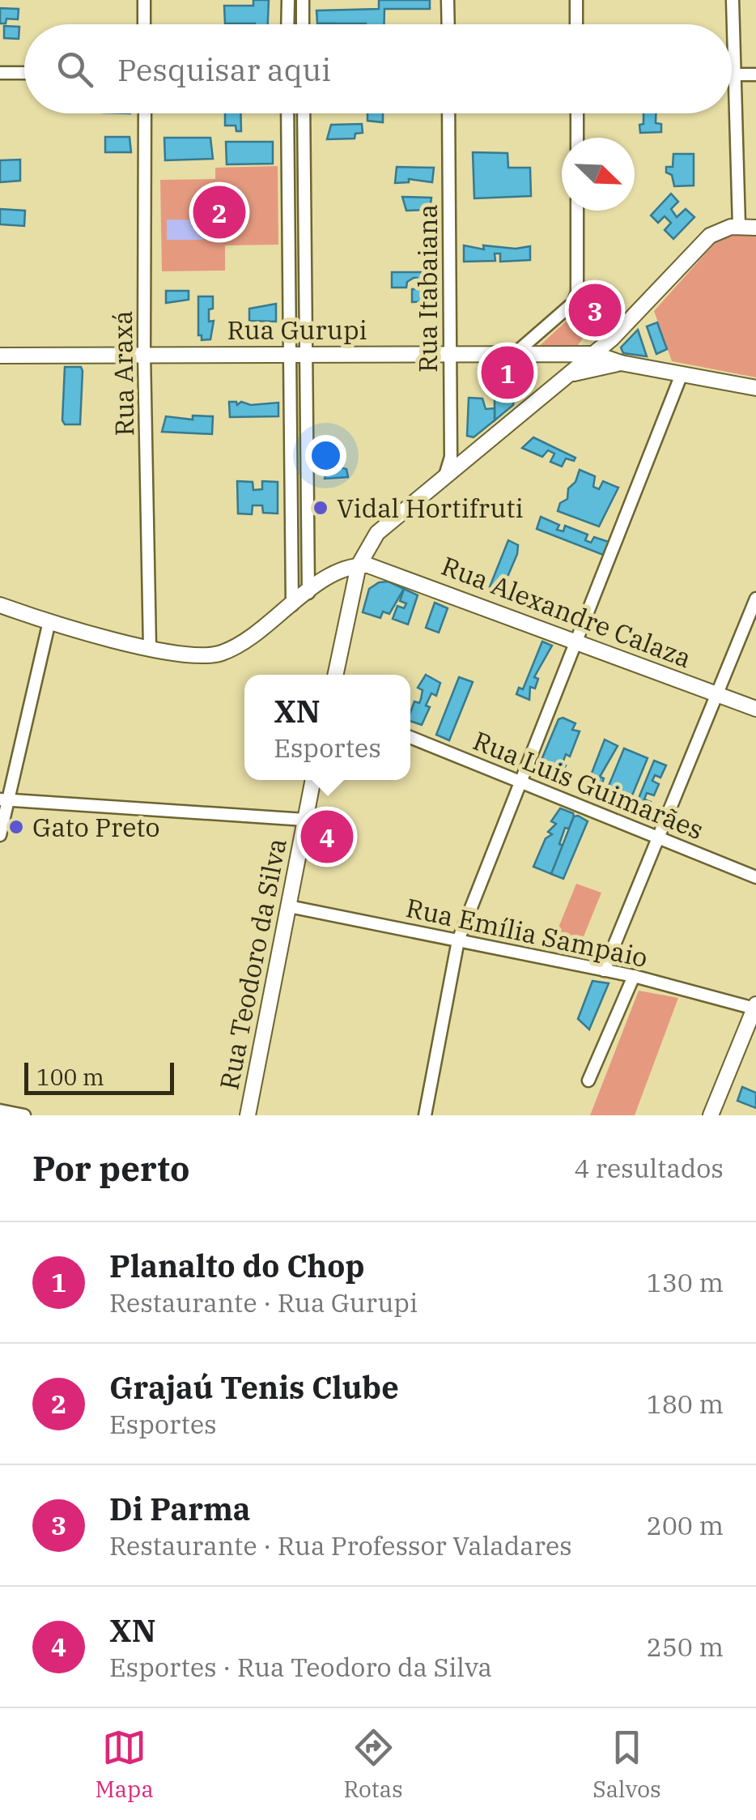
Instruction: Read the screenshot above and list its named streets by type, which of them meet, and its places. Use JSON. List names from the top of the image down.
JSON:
{
  "streets": {
    "main road": ["Rua Gurupi", "Rua Alexandre Calaza", "Rua Teodoro da Silva"],
    "street": [
      "Rua Itabaiana",
      "Rua Araxá",
      "Rua Luis Guimarães",
      "Rua Emília Sampaio"
    ]
  },
  "crossings": [
    ["Rua Itabaiana", "Rua Gurupi"],
    ["Rua Gurupi", "Rua Araxá"],
    ["Rua Emília Sampaio", "Rua Teodoro da Silva"]
  ],
  "places": ["Vidal Hortifruti", "Gato Preto"],
  "scale_bar": "100 m",
  "north": "bottom right",
  "page": {
    "search": "Pesquisar aqui",
    "pins": [
      "2",
      "3",
      "1",
      "4"
    ],
    "popup": ["XN", "Esportes"],
    "scale": "100 m",
    "heading": ["Por perto", "4 resultados"],
    "list": [
      {
        "mark": "1",
        "name": "Planalto do Chop",
        "note": "Restaurante · Rua Gurupi",
        "value": "130 m"
      },
      {
        "mark": "2",
        "name": "Grajaú Tenis Clube",
        "note": "Esportes",
        "value": "180 m"
      },
      {
        "mark": "3",
        "name": "Di Parma",
        "note": "Restaurante · Rua Professor Valadares",
        "value": "200 m"
      },
      {
        "mark": "4",
        "name": "XN",
        "note": "Esportes · Rua Teodoro da Silva",
        "value": "250 m"
      }
    ],
    "nav": ["Mapa", "Rotas", "Salvos"]
  }
}
